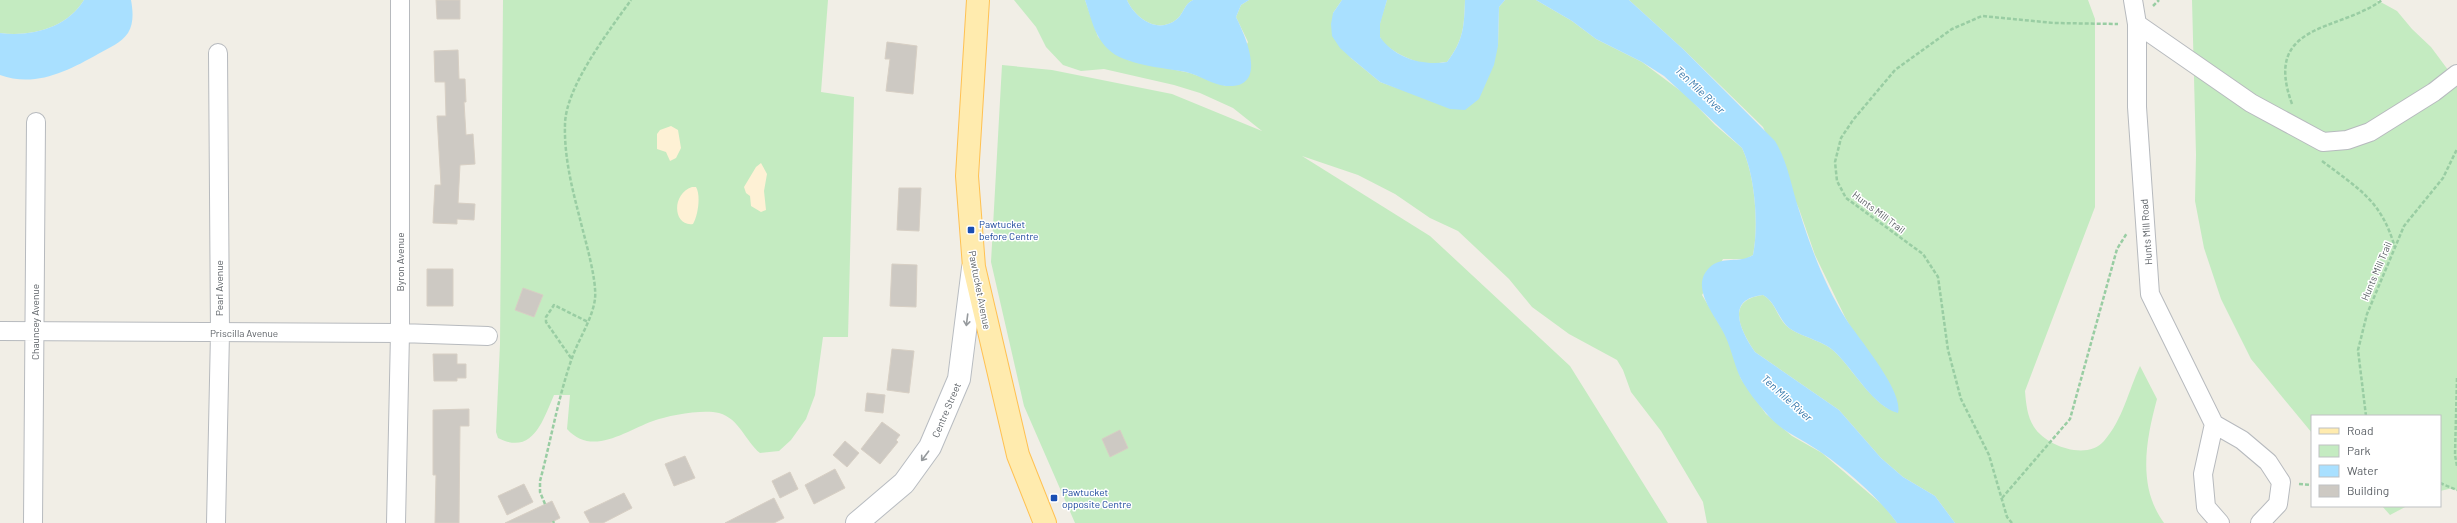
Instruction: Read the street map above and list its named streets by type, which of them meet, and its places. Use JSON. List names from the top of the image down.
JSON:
{
  "streets": {
    "main road": ["Pawtucket Avenue", "Centre Street"],
    "street": [
      "Hunts Mill Road",
      "Byron Avenue",
      "Pearl Avenue",
      "Chauncey Avenue",
      "Priscilla Avenue"
    ],
    "path": ["Hunts Mill Trail"]
  },
  "crossings": [
    ["Hunts Mill Trail", "Hunts Mill Road"],
    ["Byron Avenue", "Priscilla Avenue"],
    ["Pearl Avenue", "Priscilla Avenue"],
    ["Pawtucket Avenue", "Centre Street"],
    ["Chauncey Avenue", "Priscilla Avenue"]
  ],
  "one_way": ["Centre Street"],
  "water": ["Ten Mile River"],
  "places": {
    "transit": ["Pawtucket before Centre", "Pawtucket opposite Centre"]
  },
  "legend": [
    "Road",
    "Park",
    "Water",
    "Building"
  ]
}
